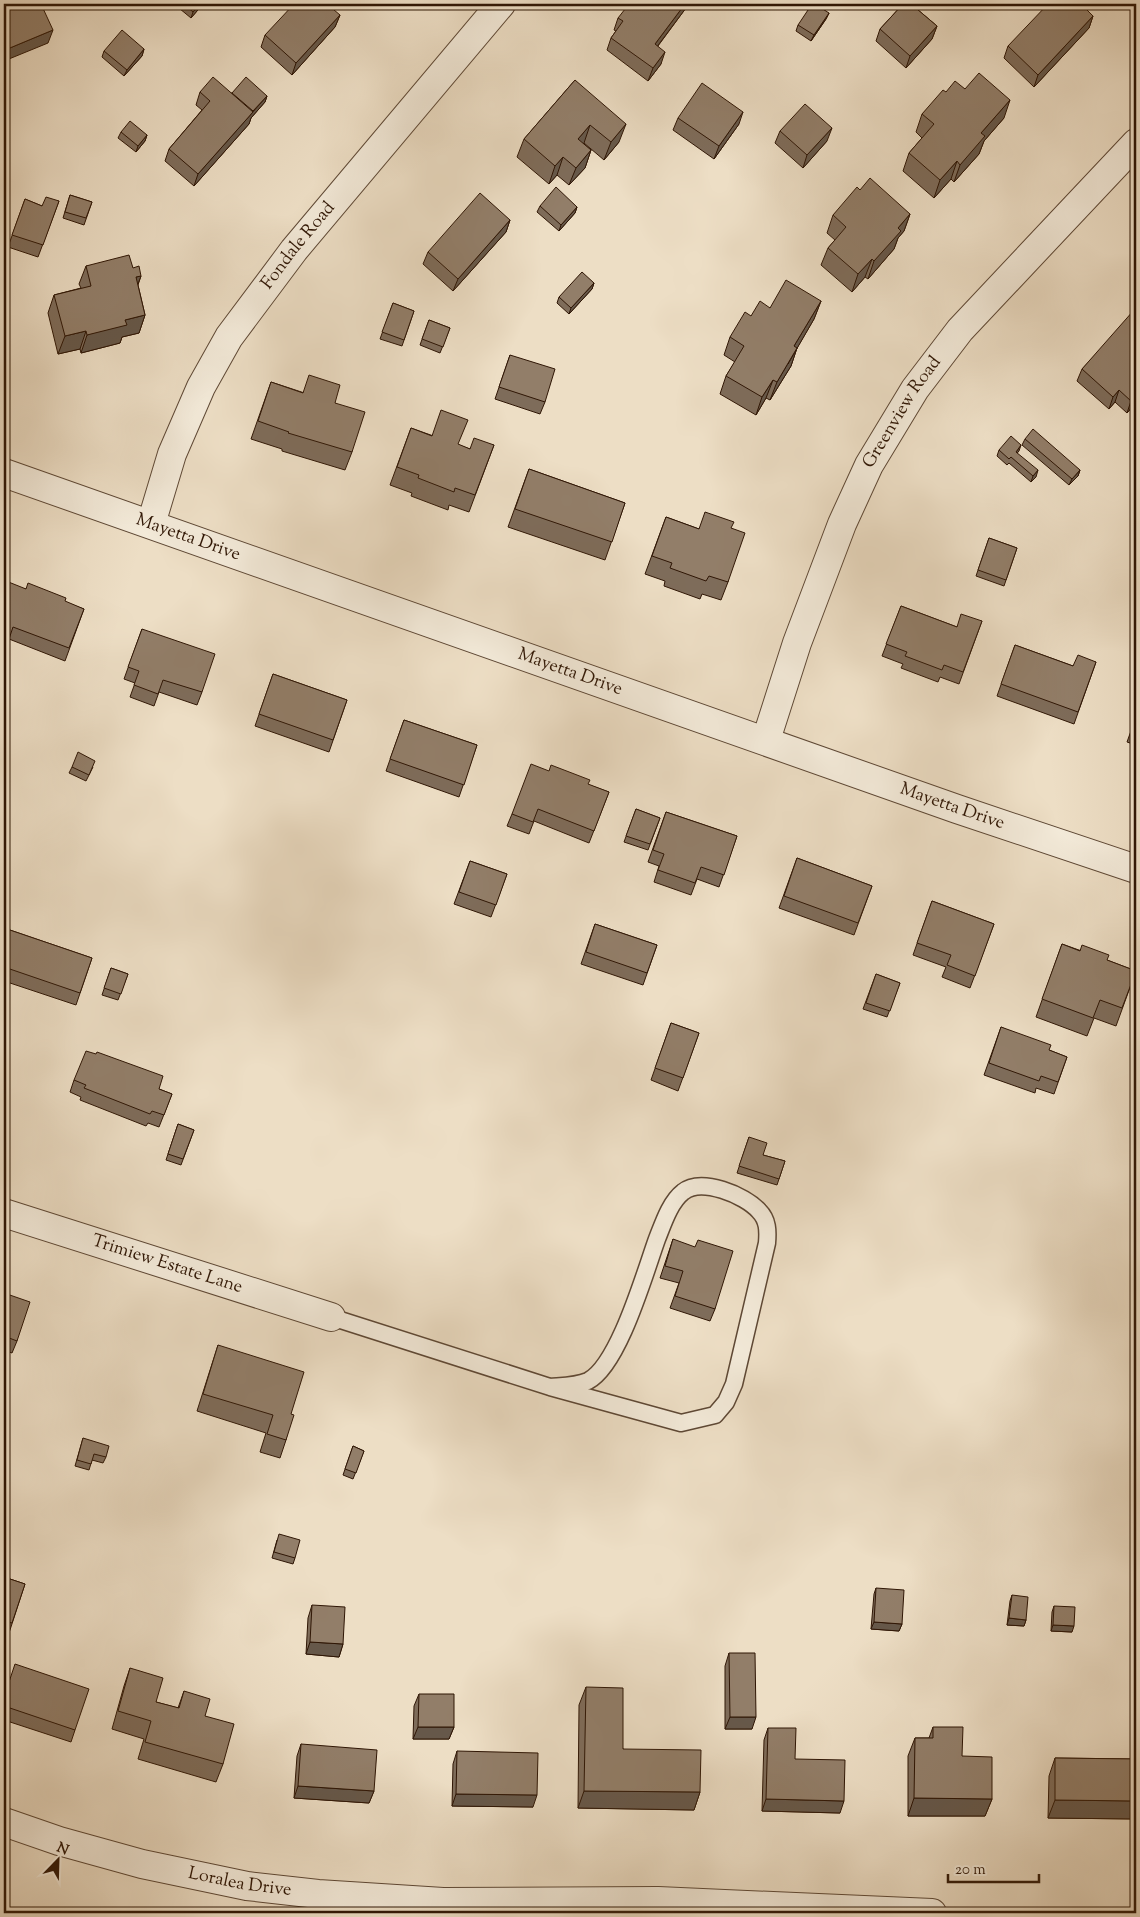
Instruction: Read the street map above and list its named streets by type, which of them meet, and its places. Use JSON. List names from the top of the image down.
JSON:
{
  "streets": {
    "street": [
      "Fondale Road",
      "Greenview Road",
      "Mayetta Drive",
      "Trimiew Estate Lane",
      "Loralea Drive"
    ]
  },
  "crossings": [
    ["Fondale Road", "Mayetta Drive"],
    ["Greenview Road", "Mayetta Drive"]
  ],
  "scale_bar": "20 m",
  "north": "top right"
}
